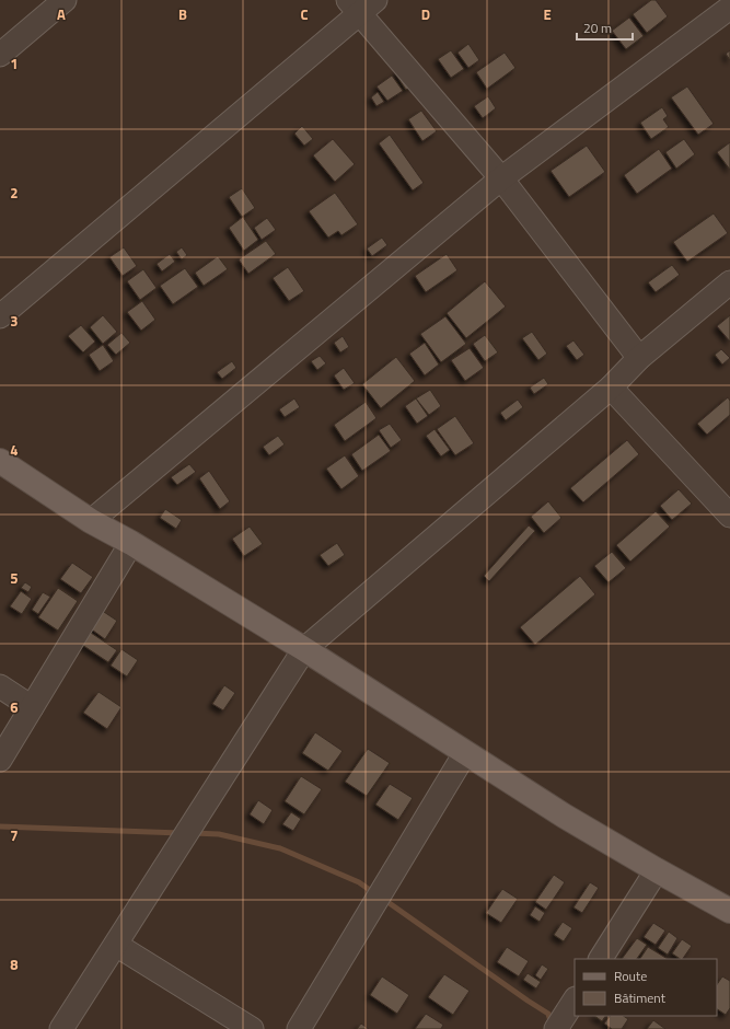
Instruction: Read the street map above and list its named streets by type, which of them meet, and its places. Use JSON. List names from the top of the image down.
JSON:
{
  "legend": ["Route", "Bâtiment"],
  "scale_bar": "20 m",
  "grid": {
    "columns": [
      "A",
      "B",
      "C",
      "D",
      "E"
    ],
    "rows": [
      "1",
      "2",
      "3",
      "4",
      "5",
      "6",
      "7",
      "8"
    ]
  }
}
